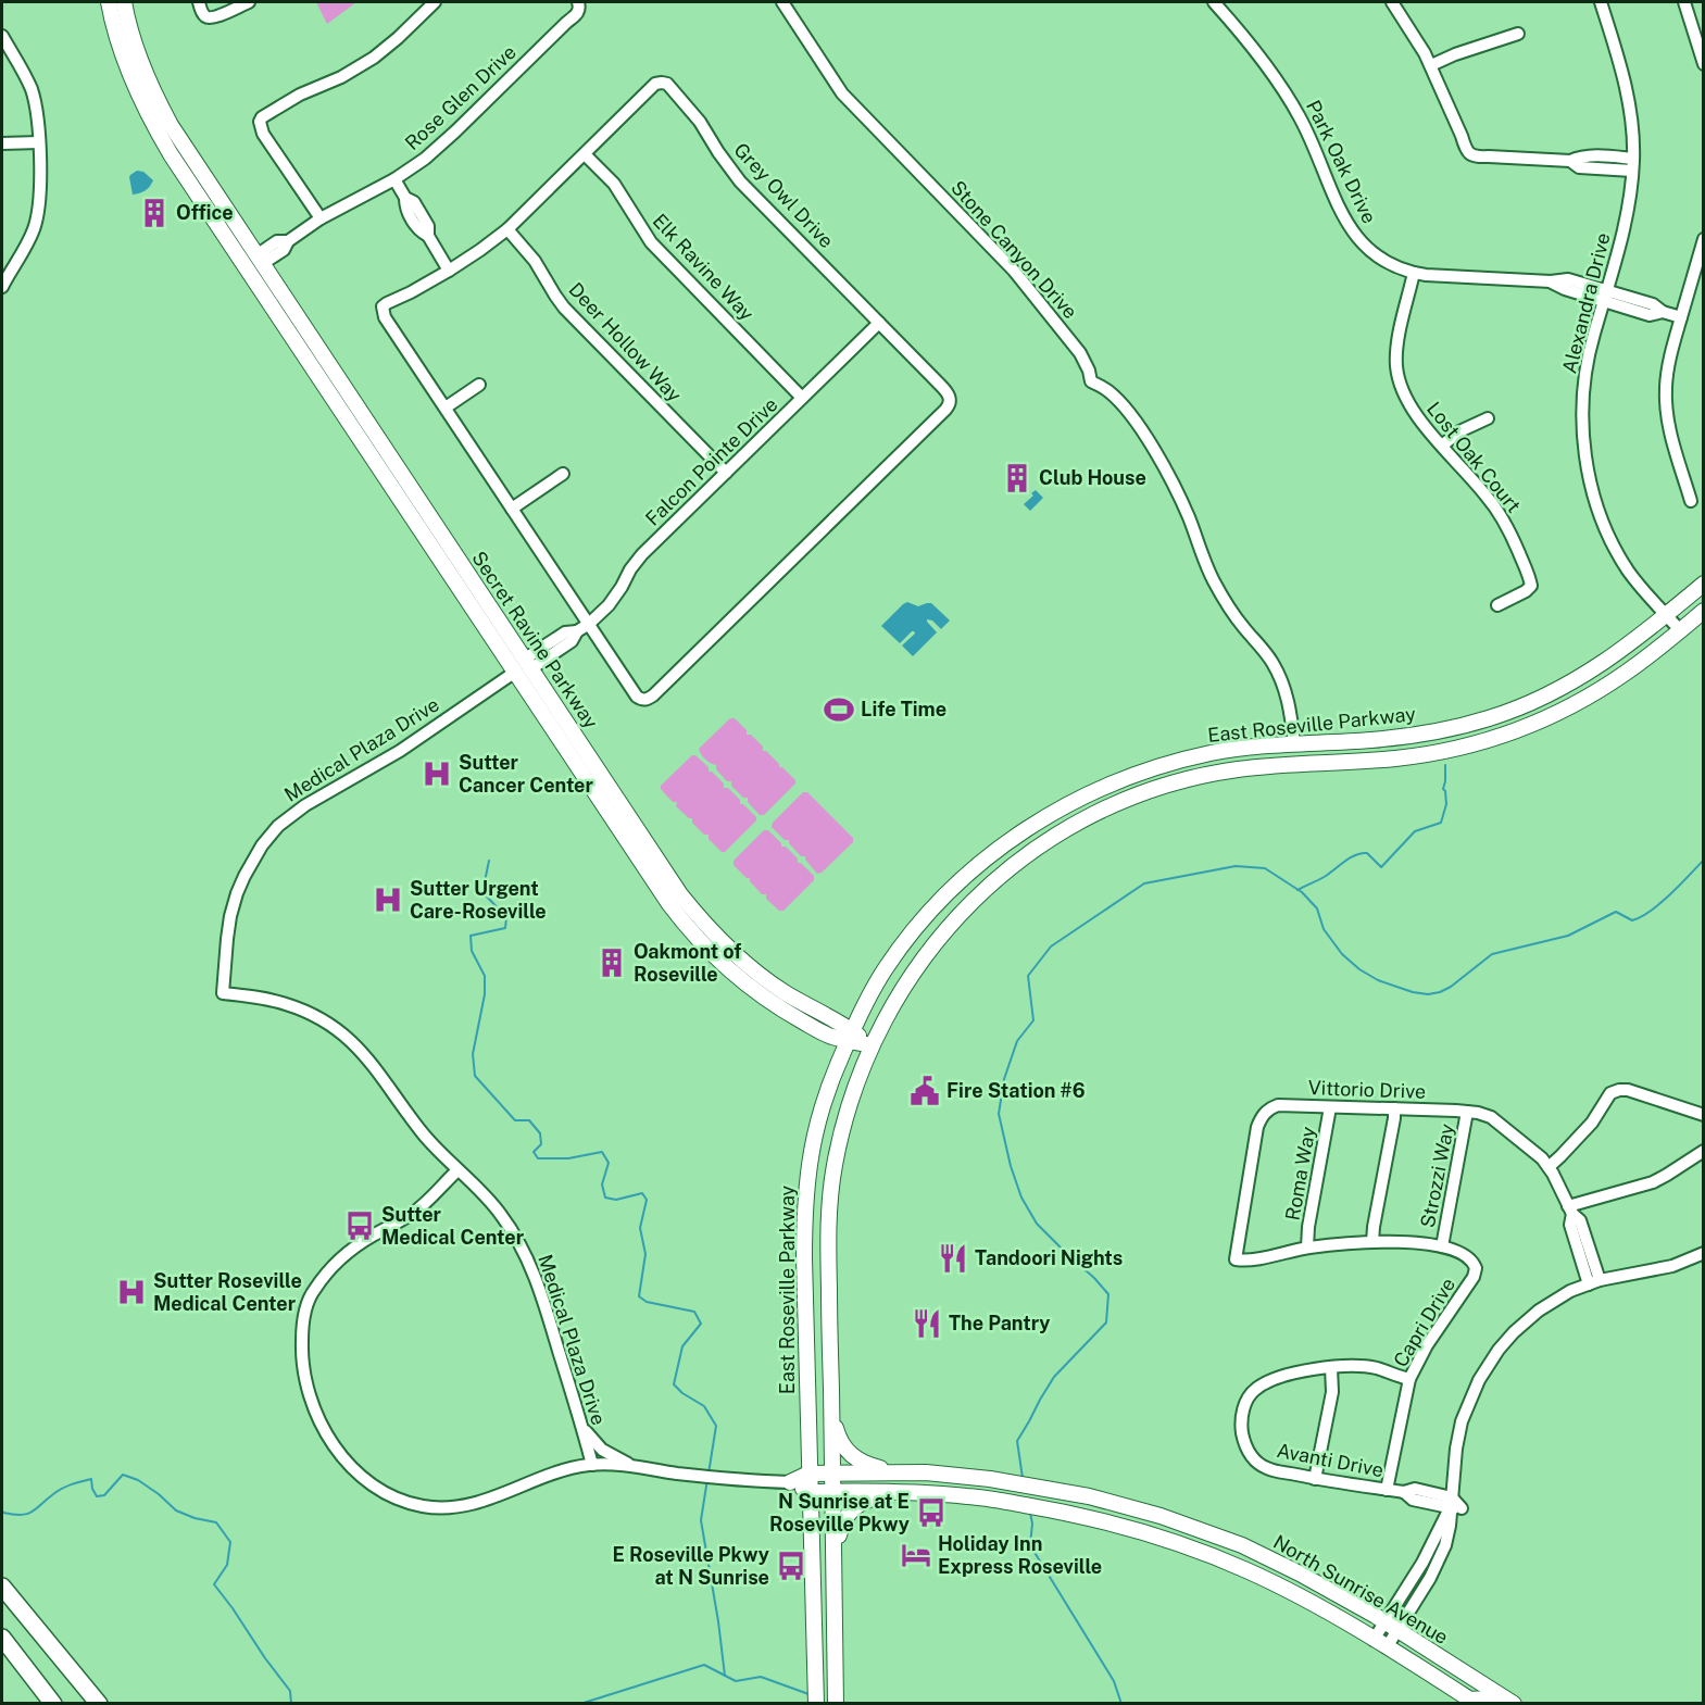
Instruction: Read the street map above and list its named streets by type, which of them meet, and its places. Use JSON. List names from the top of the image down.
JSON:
{
  "streets": {
    "main road": ["Secret Ravine Parkway", "East Roseville Parkway", "North Sunrise Avenue"],
    "street": [
      "Rose Glen Drive",
      "Park Oak Drive",
      "Grey Owl Drive",
      "Stone Canyon Drive",
      "Elk Ravine Way",
      "Alexandra Drive",
      "Deer Hollow Way",
      "Lost Oak Court",
      "Falcon Pointe Drive",
      "Medical Plaza Drive",
      "Vittorio Drive",
      "Roma Way",
      "Strozzi Way",
      "Capri Drive",
      "Avanti Drive"
    ]
  },
  "crossings": [
    ["Rose Glen Drive", "Secret Ravine Parkway"],
    ["Park Oak Drive", "Alexandra Drive"],
    ["Park Oak Drive", "Lost Oak Court"],
    ["Grey Owl Drive", "Elk Ravine Way"],
    ["Grey Owl Drive", "Deer Hollow Way"],
    ["Grey Owl Drive", "Falcon Pointe Drive"],
    ["Stone Canyon Drive", "East Roseville Parkway"],
    ["Elk Ravine Way", "Falcon Pointe Drive"],
    ["Alexandra Drive", "East Roseville Parkway"],
    ["Deer Hollow Way", "Falcon Pointe Drive"],
    ["Falcon Pointe Drive", "Secret Ravine Parkway"],
    ["Secret Ravine Parkway", "East Roseville Parkway"],
    ["Secret Ravine Parkway", "Medical Plaza Drive"],
    ["East Roseville Parkway", "North Sunrise Avenue"],
    ["Vittorio Drive", "Roma Way"],
    ["Vittorio Drive", "Strozzi Way"],
    ["Vittorio Drive", "Capri Drive"],
    ["Roma Way", "Capri Drive"],
    ["Strozzi Way", "Capri Drive"],
    ["Capri Drive", "Avanti Drive"]
  ],
  "places": {
    "building": ["Office", "Club House", "Oakmont of Roseville"],
    "sports": ["Life Time"],
    "hospital": ["Sutter Cancer Center", "Sutter Urgent Care-Roseville", "Sutter Roseville Medical Center"],
    "public building": ["Fire Station #6"],
    "bus stop": ["Sutter Medical Center", "N Sunrise at E Roseville Pkwy", "E Roseville Pkwy at N Sunrise"],
    "restaurant": ["Tandoori Nights", "The Pantry"],
    "hotel": ["Holiday Inn Express Roseville"]
  }
}
